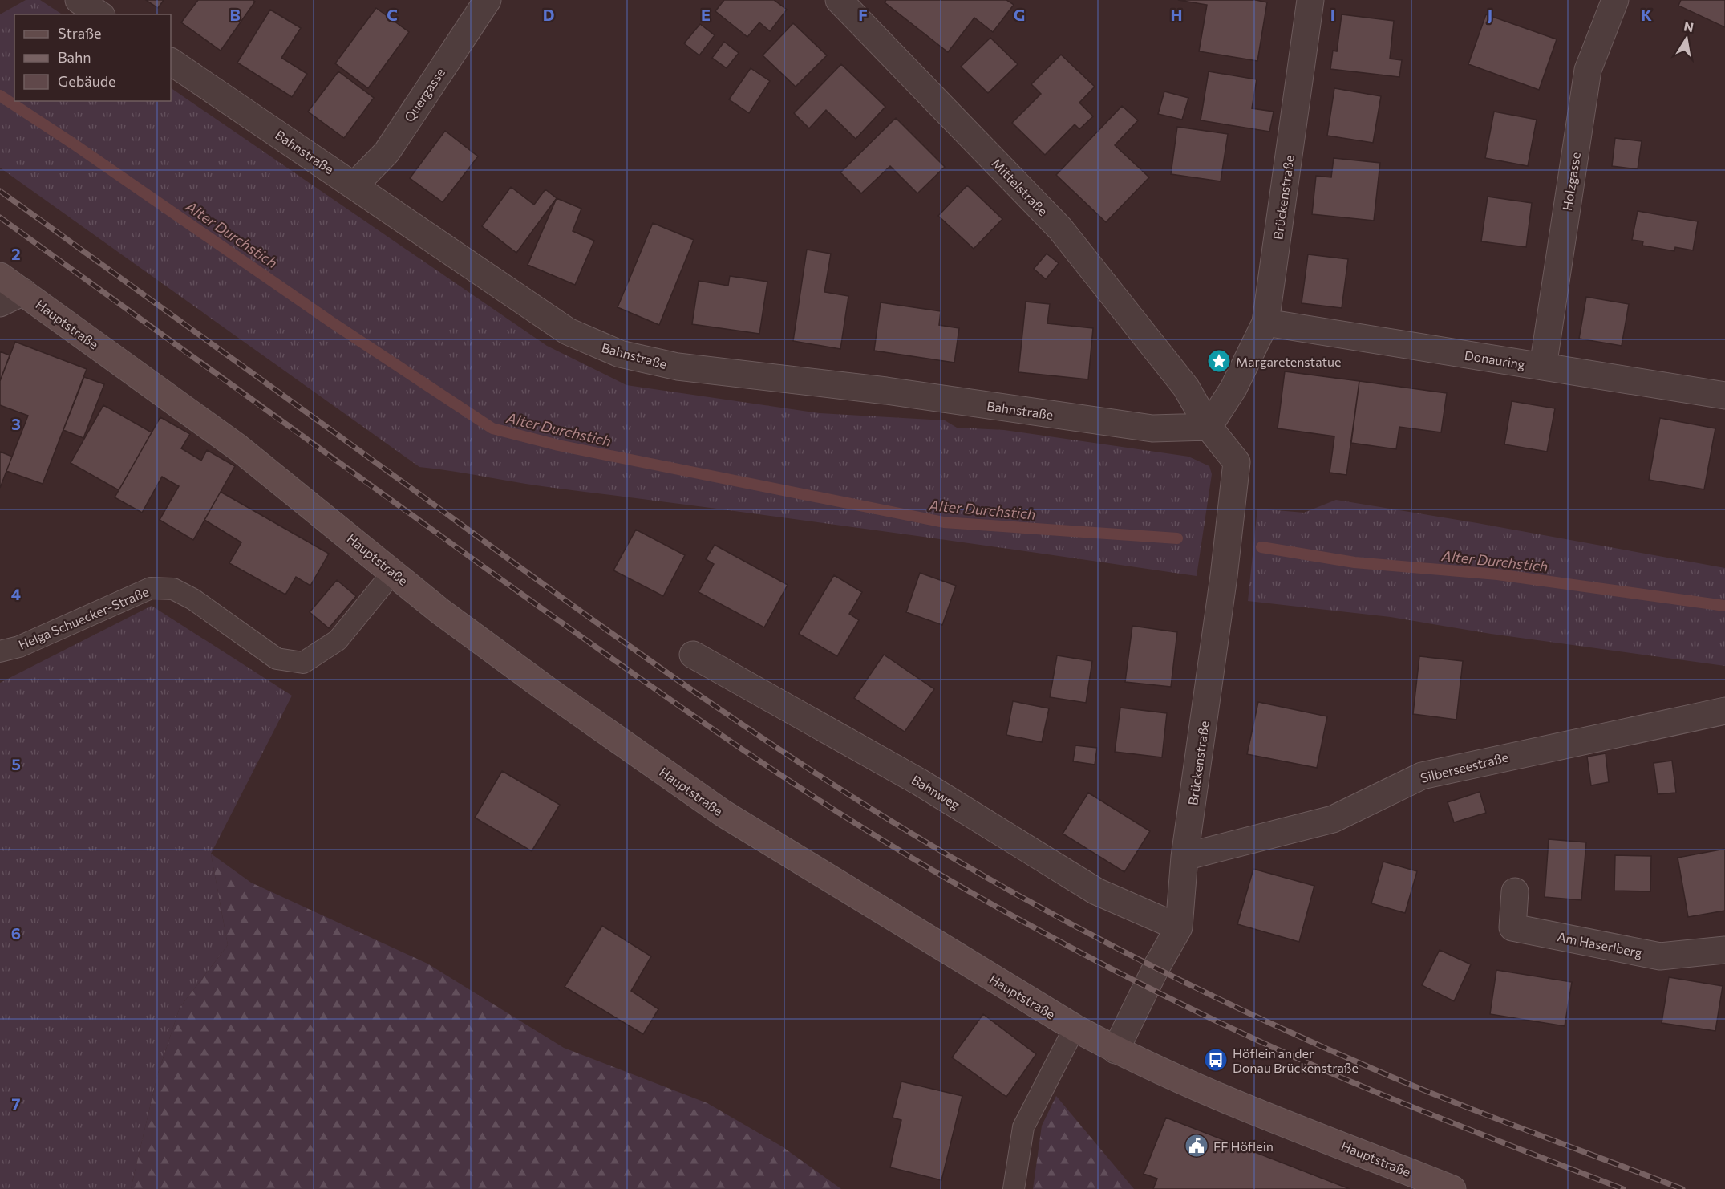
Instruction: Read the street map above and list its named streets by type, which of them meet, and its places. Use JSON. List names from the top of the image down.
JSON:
{
  "streets": {
    "main road": ["Hauptstraße"],
    "street": [
      "Quergasse",
      "Bahnstraße",
      "Holzgasse",
      "Mittelstraße",
      "Brückenstraße",
      "Donauring",
      "Silberseestraße",
      "Bahnweg",
      "Am Haserlberg"
    ],
    "lane": ["Helga Schuecker-Straße"]
  },
  "crossings": [
    ["Quergasse", "Bahnstraße"],
    ["Bahnstraße", "Mittelstraße"],
    ["Bahnstraße", "Brückenstraße"],
    ["Holzgasse", "Donauring"],
    ["Mittelstraße", "Brückenstraße"],
    ["Brückenstraße", "Hauptstraße"],
    ["Brückenstraße", "Donauring"],
    ["Brückenstraße", "Silberseestraße"],
    ["Brückenstraße", "Bahnweg"],
    ["Hauptstraße", "Helga Schuecker-Straße"]
  ],
  "water": ["Alter Durchstich"],
  "places": {
    "place": ["Margaretenstatue"],
    "bus stop": ["Höflein an der Donau Brückenstraße"],
    "public building": ["FF Höflein"]
  },
  "legend": ["Straße", "Bahn", "Gebäude"],
  "north": "top",
  "grid": {
    "columns": [
      "B",
      "C",
      "D",
      "E",
      "F",
      "G",
      "H",
      "I",
      "J",
      "K"
    ],
    "rows": [
      "2",
      "3",
      "4",
      "5",
      "6",
      "7"
    ]
  }
}
